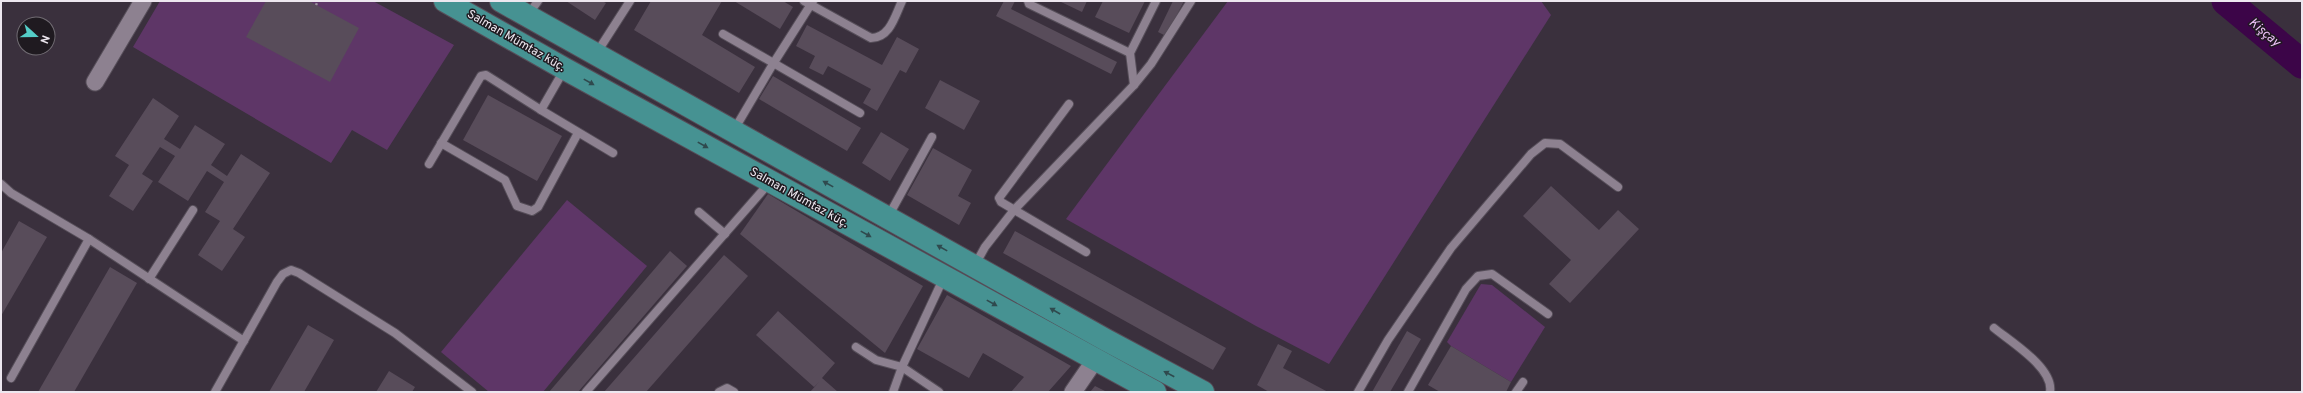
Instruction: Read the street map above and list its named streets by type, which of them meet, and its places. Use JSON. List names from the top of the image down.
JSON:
{
  "streets": {
    "highway": ["Salman Mümtaz küç."]
  },
  "water": ["Kişçay"],
  "north": "right"
}
